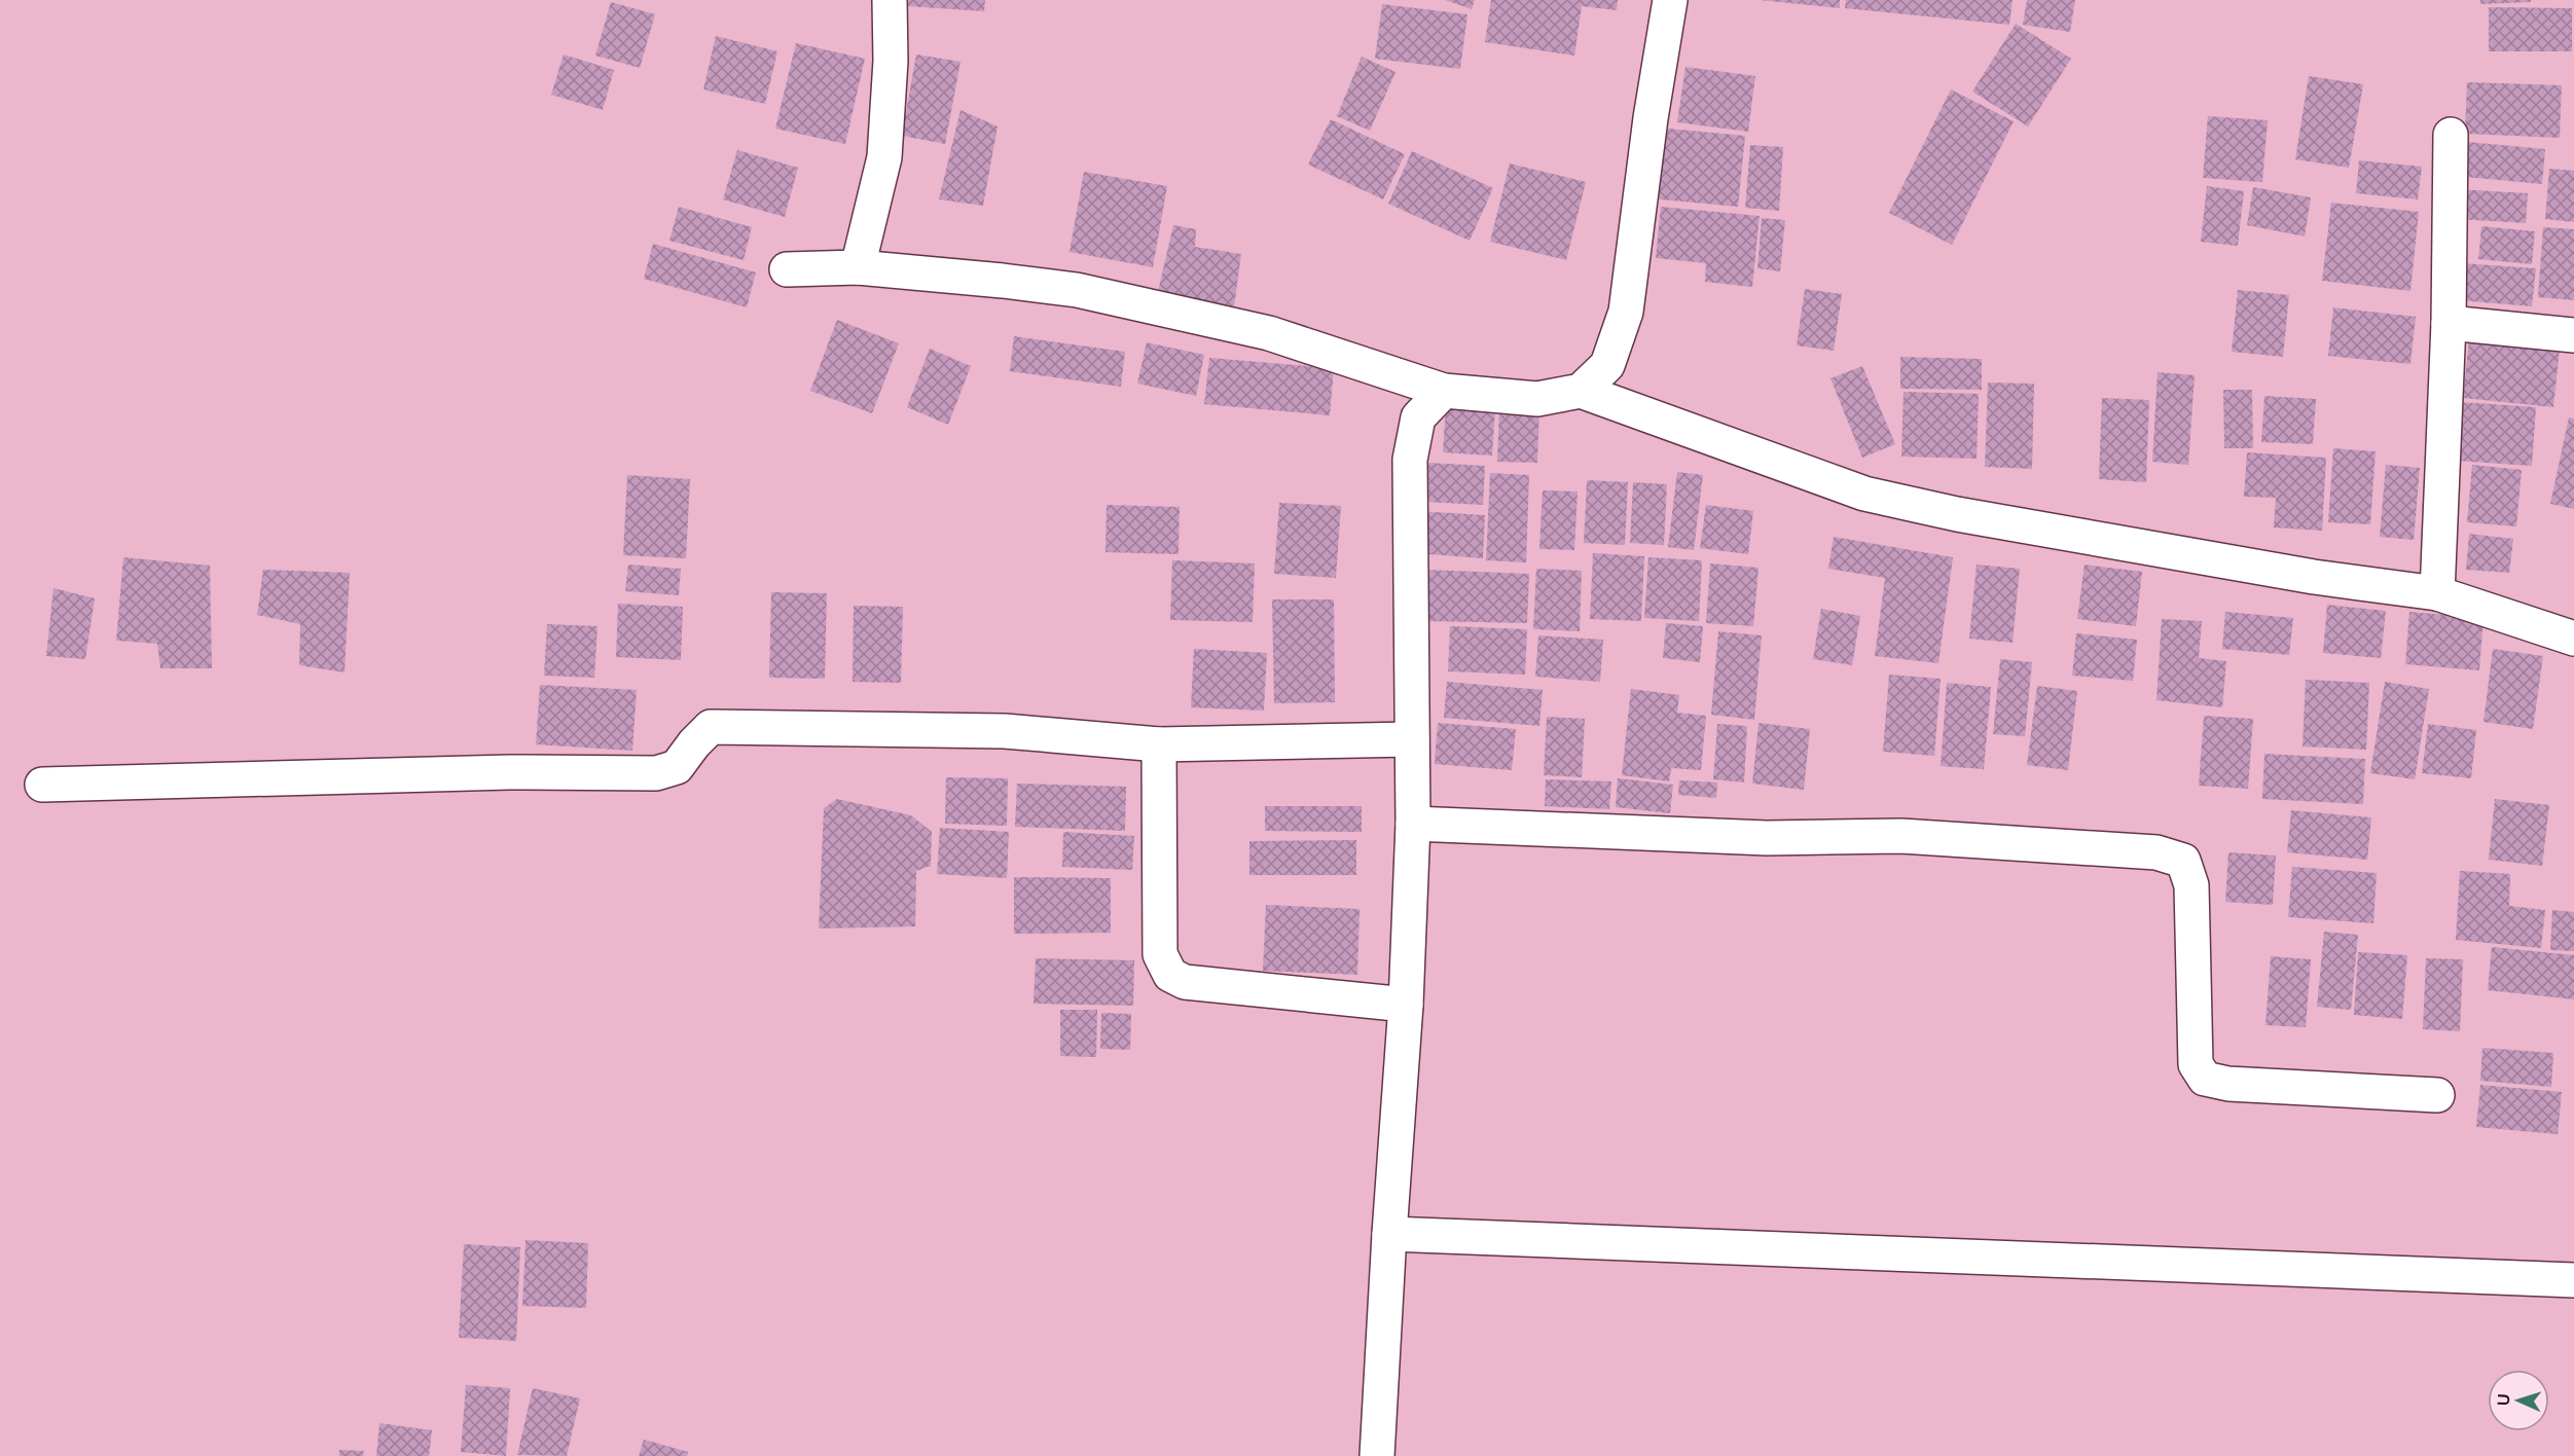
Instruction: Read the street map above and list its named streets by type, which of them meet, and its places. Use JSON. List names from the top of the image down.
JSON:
{
  "north": "left"
}
